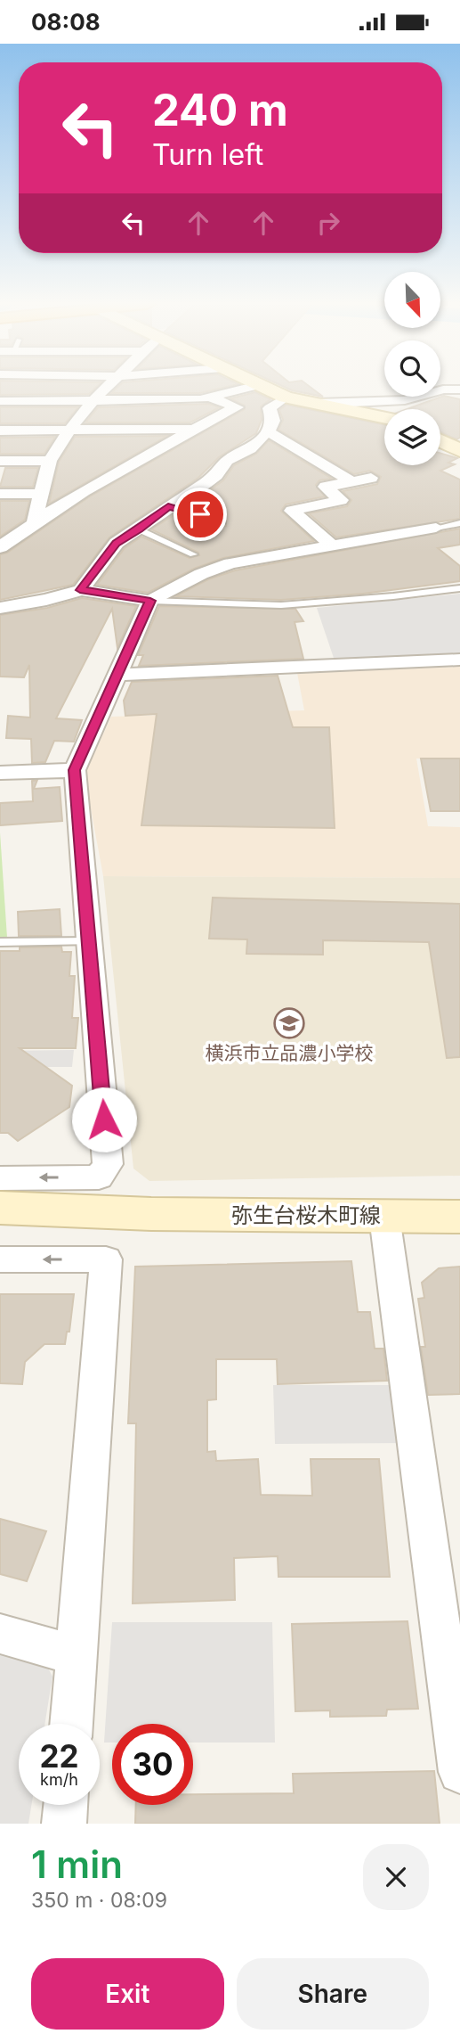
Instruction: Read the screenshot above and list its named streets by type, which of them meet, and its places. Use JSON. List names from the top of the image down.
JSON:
{
  "streets": {
    "street": ["弥生台桜木町線"]
  },
  "places": {
    "school or university": ["横浜市立品濃小学校"]
  },
  "north": "bottom right",
  "page": {
    "status": "08:08",
    "turn": ["240 m", "Turn left"],
    "speed": "22 km/h",
    "limit": "30",
    "heading": ["1 min", "350 m · 08:09"],
    "buttons": ["Exit", "Share"]
  }
}
